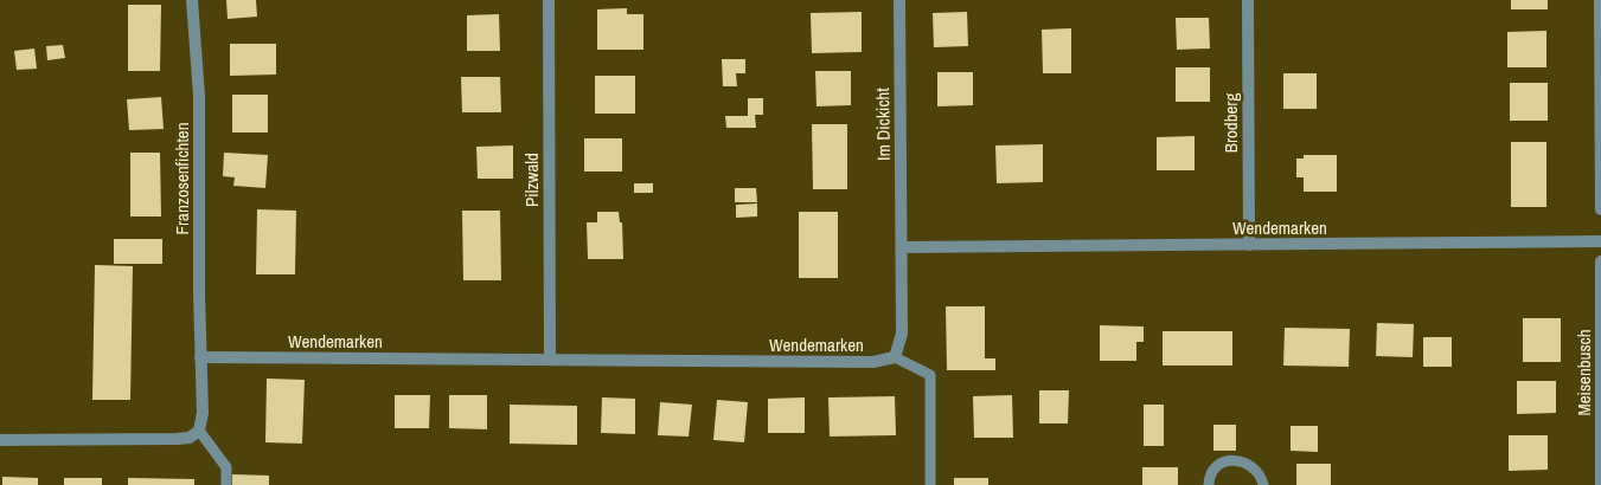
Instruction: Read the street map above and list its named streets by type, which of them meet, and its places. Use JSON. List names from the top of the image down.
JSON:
{
  "streets": {
    "street": [
      "Brodberg",
      "Im Dickicht",
      "Franzosenfichten",
      "Pilzwald",
      "Wendemarken",
      "Meisenbusch"
    ]
  },
  "crossings": [
    ["Brodberg", "Wendemarken"],
    ["Im Dickicht", "Wendemarken"],
    ["Franzosenfichten", "Wendemarken"],
    ["Pilzwald", "Wendemarken"]
  ]
}
